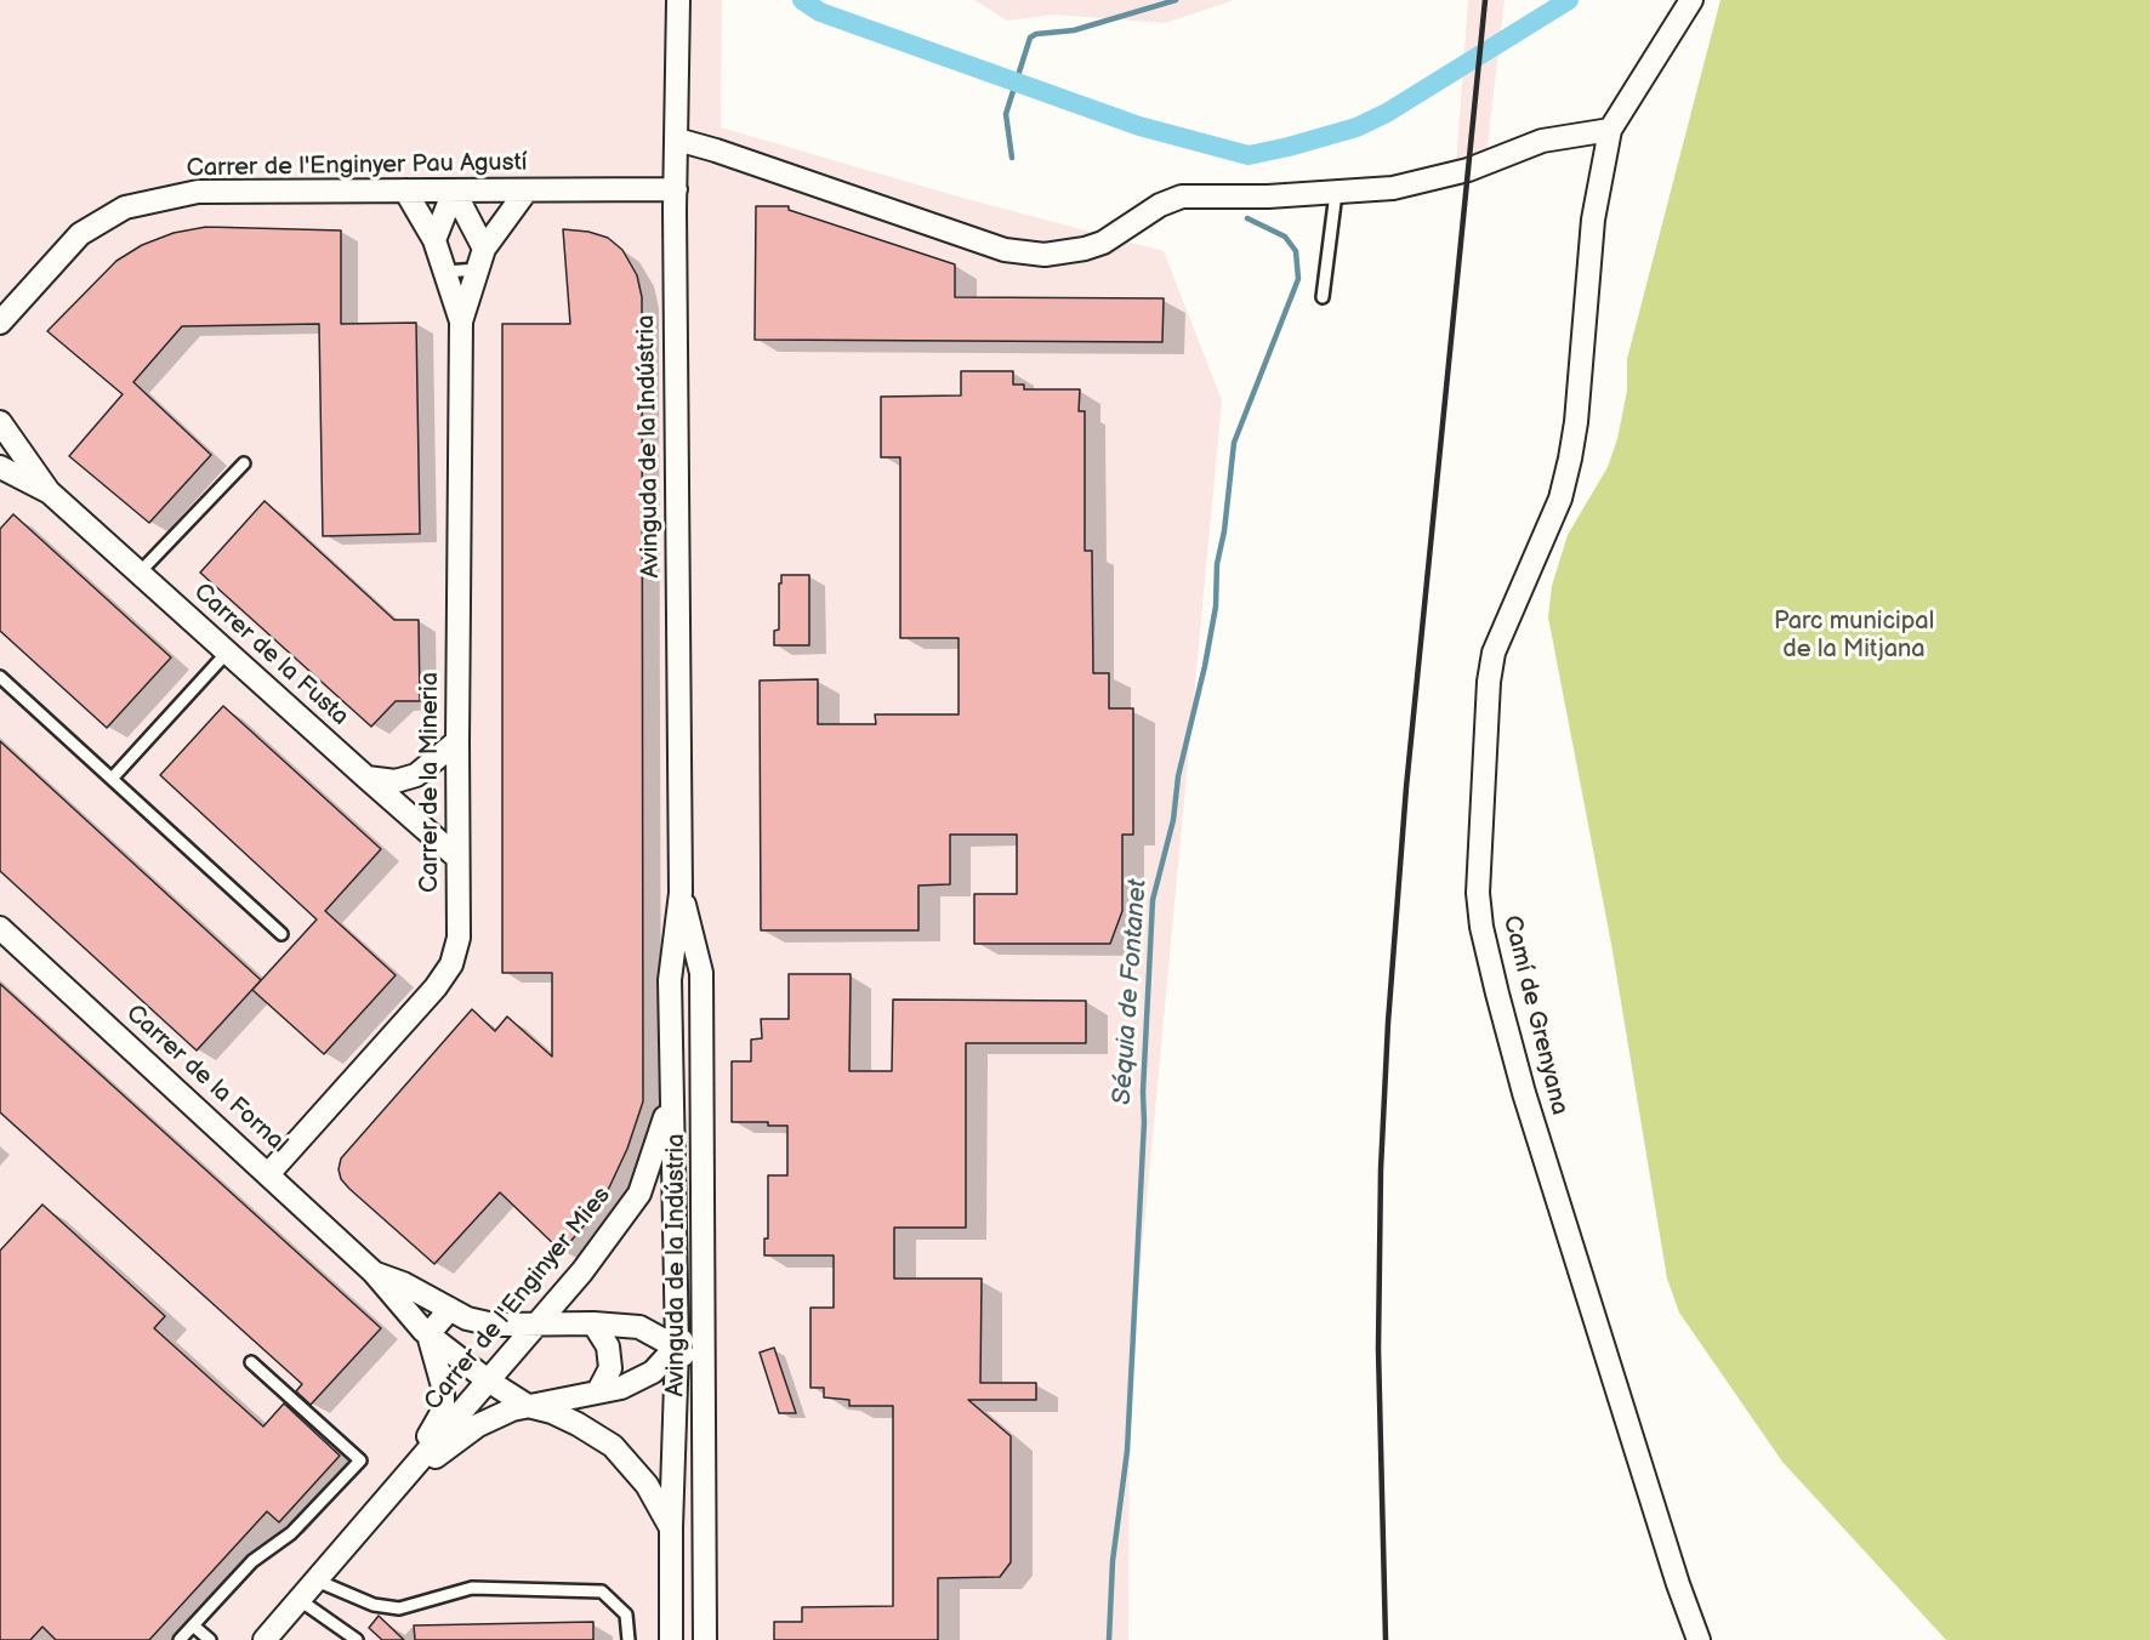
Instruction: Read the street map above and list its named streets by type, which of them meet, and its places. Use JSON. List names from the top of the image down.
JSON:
{
  "streets": {
    "street": [
      "Carrer de l'Enginyer Pau Agustí",
      "Avinguda de la Indústria",
      "Carrer de la Fusta",
      "Carrer de la Mineria",
      "Camí de Grenyana",
      "Carrer de la Fornal",
      "Carrer de l'Enginyer Mies"
    ]
  },
  "crossings": [
    ["Carrer de l'Enginyer Pau Agustí", "Avinguda de la Indústria"],
    ["Carrer de l'Enginyer Pau Agustí", "Carrer de la Mineria"],
    ["Avinguda de la Indústria", "Carrer de la Fornal"],
    ["Avinguda de la Indústria", "Carrer de l'Enginyer Mies"],
    ["Carrer de la Fusta", "Carrer de la Mineria"],
    ["Carrer de la Mineria", "Carrer de la Fornal"],
    ["Carrer de la Fornal", "Carrer de l'Enginyer Mies"]
  ],
  "water": ["Séquia de Fontanet"],
  "parks": ["Parc municipal de la Mitjana"]
}
